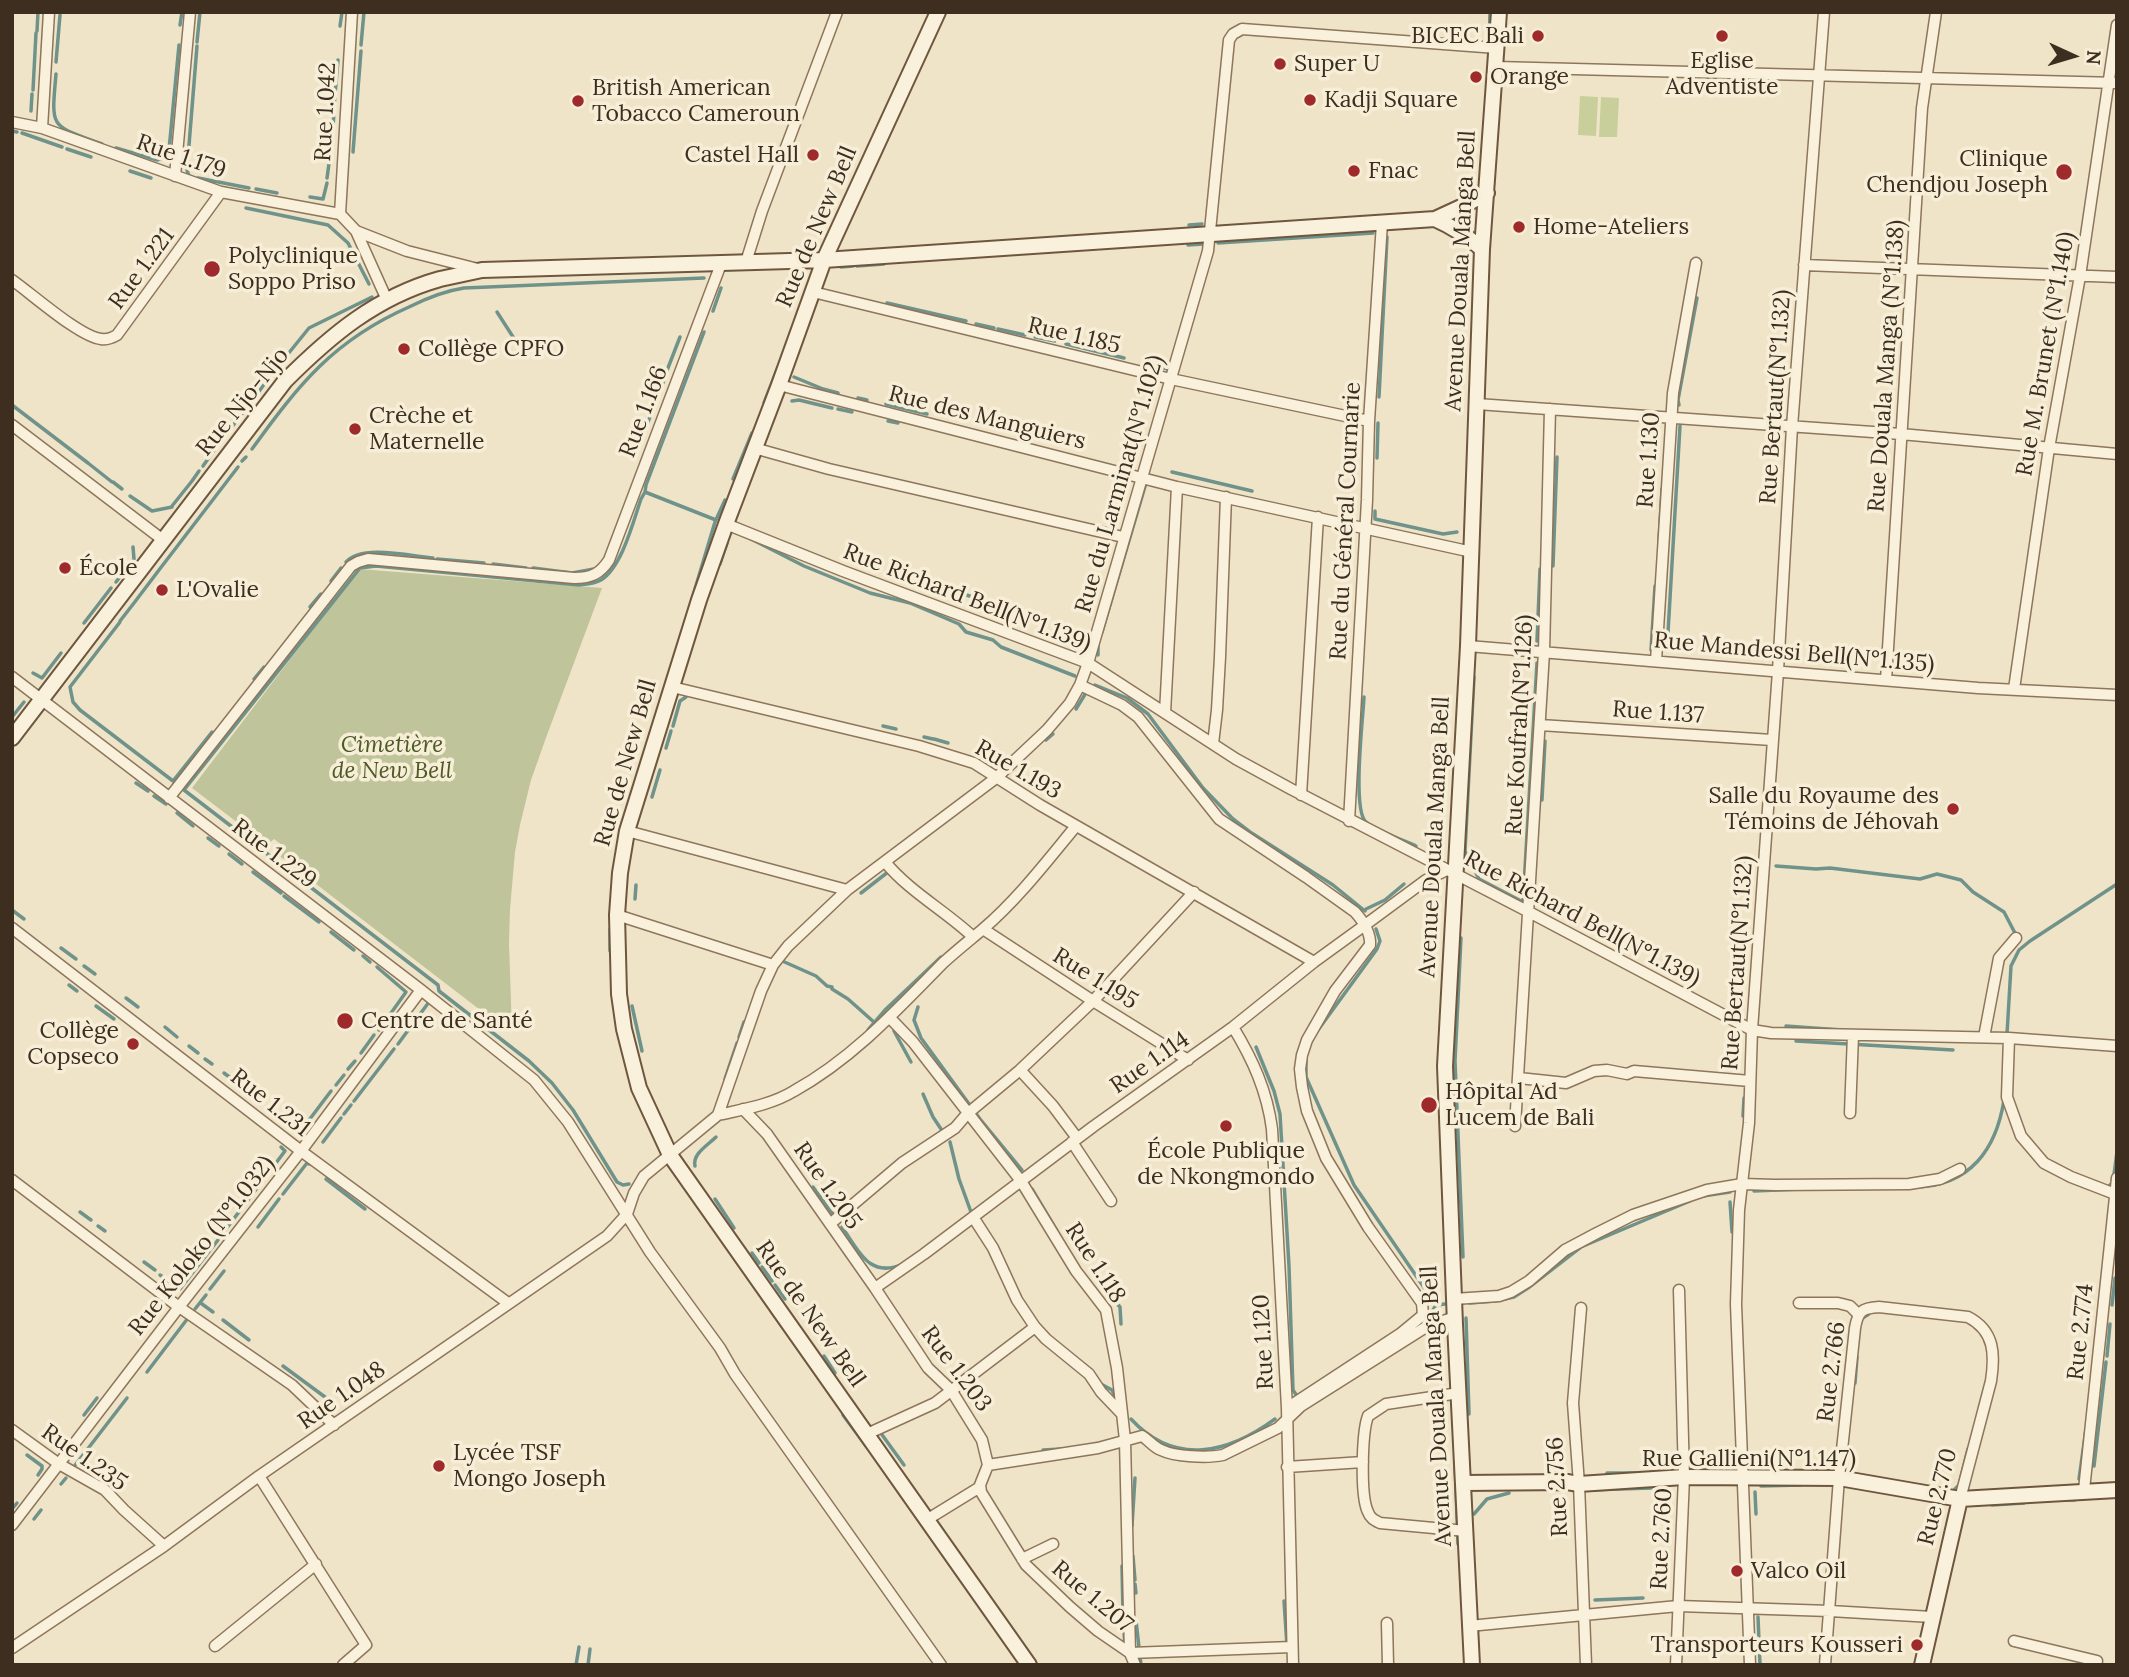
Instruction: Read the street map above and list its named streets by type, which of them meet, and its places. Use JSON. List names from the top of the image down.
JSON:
{
  "streets": {
    "main road": [
      "Rue de New Bell",
      "Avenue Douala Manga Bell",
      "Rue Njo-Njo",
      "Rue Gallieni(N°1.147)",
      "Rue 2.770"
    ],
    "street": [
      "Rue 1.042",
      "Rue 1.179",
      "Rue 1.221",
      "Rue 1.185",
      "Rue M. Brunet (N°1.140)",
      "Rue Douala Manga (N°1.138)",
      "Rue Bertaut(N°1.132)",
      "Rue 1.166",
      "Rue des Manguiers",
      "Rue 1.130",
      "Rue du Larminat(N°1.102)",
      "Rue du Général Cournarie",
      "Rue Richard Bell(N°1.139)",
      "Rue Mandessi Bell(N°1.135)",
      "Rue 1.137",
      "Rue Koufrah(N°1.126)",
      "Rue 1.193",
      "Rue 1.229",
      "Rue 1.195",
      "Rue 1.114",
      "Rue 1.231",
      "Rue 1.205",
      "Rue Koloko (N°1.032)",
      "Rue 1.118",
      "Rue 2.774",
      "Rue 1.120",
      "Rue 1.203",
      "Rue 2.766",
      "Rue 1.048",
      "Rue 1.235",
      "Rue 2.756",
      "Rue 2.760",
      "Rue 1.207"
    ]
  },
  "crossings": [
    ["Rue 1.042", "Rue 1.179"],
    ["Rue 1.179", "Rue 1.221"],
    ["Rue de New Bell", "Rue 1.185"],
    ["Rue de New Bell", "Rue Njo-Njo"],
    ["Rue de New Bell", "Rue des Manguiers"],
    ["Rue de New Bell", "Rue Richard Bell(N°1.139)"],
    ["Rue de New Bell", "Rue 1.193"],
    ["Rue de New Bell", "Rue 1.048"],
    ["Avenue Douala Manga Bell", "Rue des Manguiers"],
    ["Avenue Douala Manga Bell", "Rue du Larminat(N°1.102)"],
    ["Avenue Douala Manga Bell", "Rue Richard Bell(N°1.139)"],
    ["Avenue Douala Manga Bell", "Rue Mandessi Bell(N°1.135)"],
    ["Avenue Douala Manga Bell", "Rue 1.114"],
    ["Avenue Douala Manga Bell", "Rue Gallieni(N°1.147)"],
    ["Rue 1.185", "Rue du Larminat(N°1.102)"],
    ["Rue 1.185", "Rue du Général Cournarie"],
    ["Rue M. Brunet (N°1.140)", "Rue Mandessi Bell(N°1.135)"],
    ["Rue Douala Manga (N°1.138)", "Rue Mandessi Bell(N°1.135)"],
    ["Rue Bertaut(N°1.132)", "Rue Richard Bell(N°1.139)"],
    ["Rue Bertaut(N°1.132)", "Rue Mandessi Bell(N°1.135)"],
    ["Rue Bertaut(N°1.132)", "Rue 1.137"],
    ["Rue Bertaut(N°1.132)", "Rue Gallieni(N°1.147)"],
    ["Rue Njo-Njo", "Rue 1.166"],
    ["Rue Njo-Njo", "Rue du Larminat(N°1.102)"],
    ["Rue Njo-Njo", "Rue du Général Cournarie"],
    ["Rue Njo-Njo", "Rue 1.229"],
    ["Rue 1.166", "Rue 1.229"],
    ["Rue des Manguiers", "Rue du Larminat(N°1.102)"],
    ["Rue des Manguiers", "Rue du Général Cournarie"],
    ["Rue 1.130", "Rue Mandessi Bell(N°1.135)"],
    ["Rue du Larminat(N°1.102)", "Rue Richard Bell(N°1.139)"],
    ["Rue du Larminat(N°1.102)", "Rue 1.193"],
    ["Rue du Général Cournarie", "Rue Richard Bell(N°1.139)"],
    ["Rue Richard Bell(N°1.139)", "Rue Koufrah(N°1.126)"],
    ["Rue Richard Bell(N°1.139)", "Rue 1.114"],
    ["Rue Mandessi Bell(N°1.135)", "Rue Koufrah(N°1.126)"],
    ["Rue 1.137", "Rue Koufrah(N°1.126)"],
    ["Rue 1.193", "Rue 1.114"],
    ["Rue 1.229", "Rue Koloko (N°1.032)"],
    ["Rue 1.229", "Rue 1.048"],
    ["Rue 1.195", "Rue 1.114"],
    ["Rue 1.114", "Rue 1.205"],
    ["Rue 1.114", "Rue 1.118"],
    ["Rue 1.114", "Rue 1.120"],
    ["Rue 1.114", "Rue 1.203"],
    ["Rue 1.231", "Rue Koloko (N°1.032)"],
    ["Rue 1.231", "Rue 1.048"],
    ["Rue 1.205", "Rue 1.203"],
    ["Rue Koloko (N°1.032)", "Rue 1.235"],
    ["Rue 1.118", "Rue 1.207"],
    ["Rue 2.774", "Rue Gallieni(N°1.147)"],
    ["Rue 1.120", "Rue 1.207"],
    ["Rue 2.766", "Rue Gallieni(N°1.147)"],
    ["Rue 2.766", "Rue 2.770"],
    ["Rue 1.048", "Rue 1.235"],
    ["Rue Gallieni(N°1.147)", "Rue 2.756"],
    ["Rue Gallieni(N°1.147)", "Rue 2.770"],
    ["Rue Gallieni(N°1.147)", "Rue 2.760"]
  ],
  "parks": ["Cimetière de New Bell"],
  "places": [
    "BICEC Bali",
    "Eglise Adventiste",
    "Super U",
    "Orange",
    "Kadji Square",
    "British American Tobacco Cameroun",
    "Castel Hall",
    "Fnac",
    "Clinique Chendjou Joseph",
    "Home-Ateliers",
    "Polyclinique Soppo Priso",
    "Collège CPFO",
    "Crèche et Maternelle",
    "École",
    "L'Ovalie",
    "Salle du Royaume des Témoins de Jéhovah",
    "Centre de Santé",
    "Collège Copseco",
    "Hôpital Ad Lucem de Bali",
    "École Publique de Nkongmondo",
    "Lycée TSF Mongo Joseph",
    "Valco Oil",
    "Transporteurs Kousseri"
  ],
  "north": "right"
}
